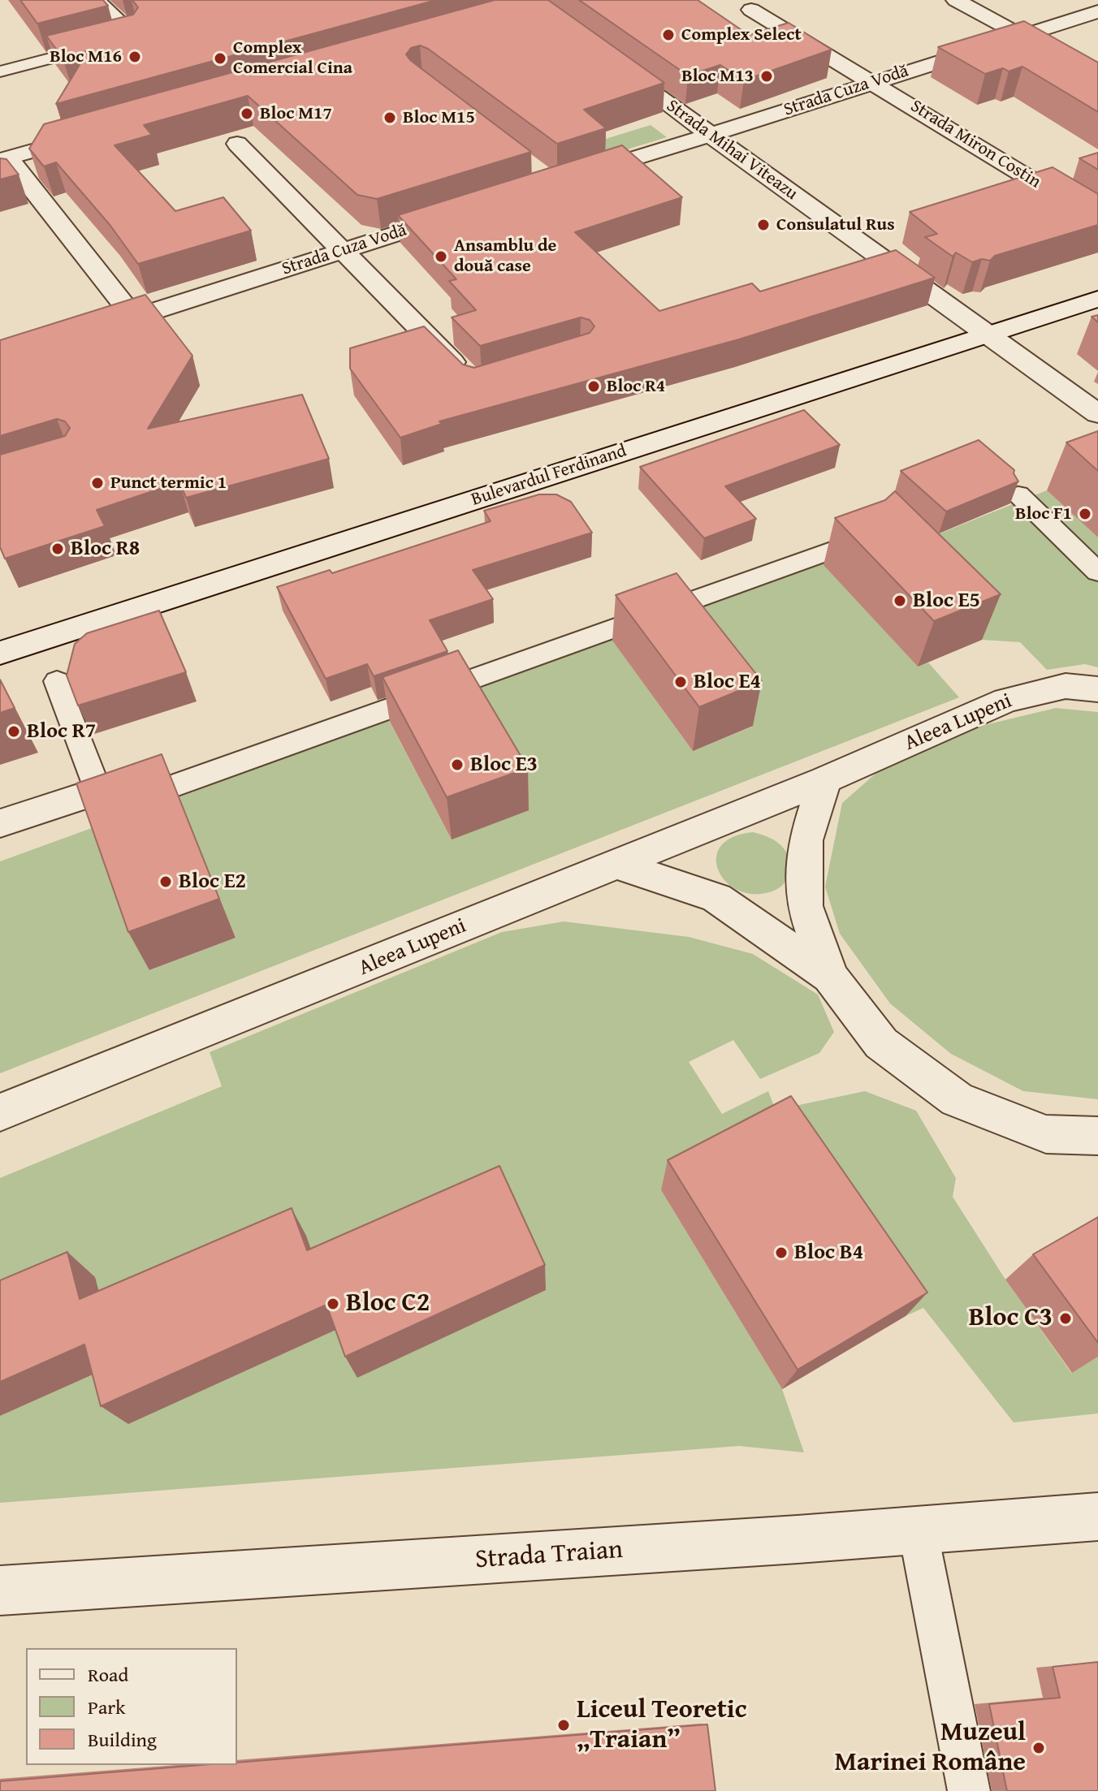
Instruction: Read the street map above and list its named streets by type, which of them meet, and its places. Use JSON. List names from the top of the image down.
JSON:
{
  "streets": {
    "street": [
      "Strada Cuza Vodă",
      "Strada Miron Costin",
      "Strada Mihai Viteazu",
      "Bulevardul Ferdinand",
      "Aleea Lupeni",
      "Strada Traian"
    ]
  },
  "crossings": [
    ["Strada Cuza Vodă", "Strada Miron Costin"],
    ["Strada Cuza Vodă", "Strada Mihai Viteazu"],
    ["Strada Mihai Viteazu", "Bulevardul Ferdinand"]
  ],
  "places": [
    "Complex Select",
    "Bloc M16",
    "Complex Comercial Cina",
    "Bloc M13",
    "Bloc M17",
    "Bloc M15",
    "Consulatul Rus",
    "Ansamblu de două case",
    "Bloc R4",
    "Punct termic 1",
    "Bloc F1",
    "Bloc R8",
    "Bloc E5",
    "Bloc E4",
    "Bloc R7",
    "Bloc E3",
    "Bloc E2",
    "Bloc B4",
    "Bloc C2",
    "Bloc C3",
    "Liceul Teoretic „Traian”",
    "Muzeul Marinei Române"
  ],
  "legend": ["Road", "Park", "Building"]
}
